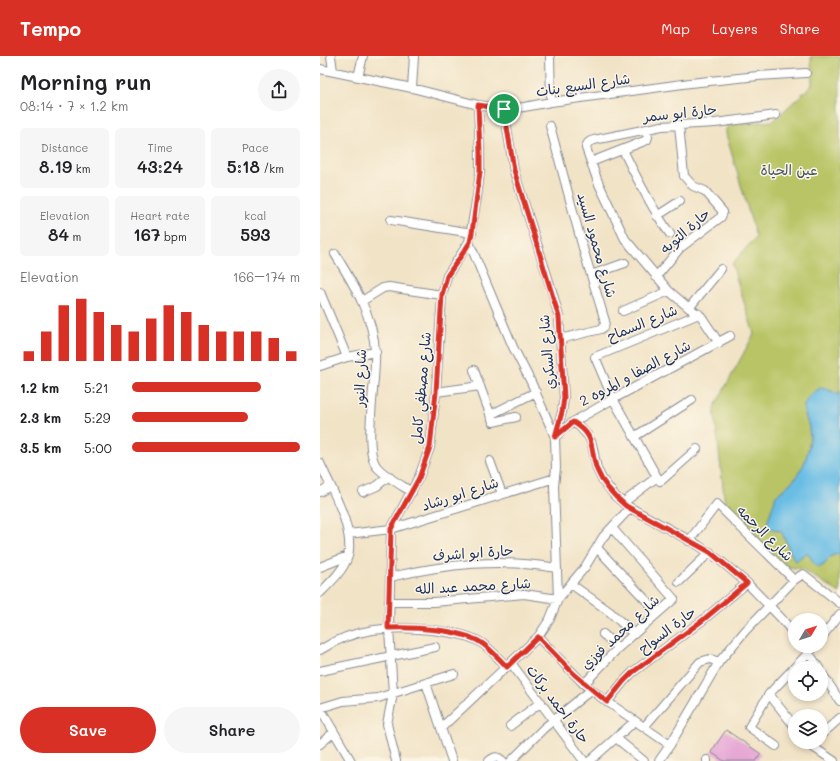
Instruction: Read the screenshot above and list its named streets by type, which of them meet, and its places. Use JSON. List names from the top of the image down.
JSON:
{
  "streets": {
    "street": [
      "شارع السبع بنات",
      "حارة ابو سمر",
      "حارة التوبه",
      "شارع محمود السيد",
      "شارع السماح",
      "شارع السكري",
      "شارع الصفا و المروه 2",
      "شارع النور",
      "شارع مصطفي كامل",
      "شارع ابو رشاد",
      "شارع الرحمه",
      "حارة ابو اشرف",
      "شارع محمد عبد الله",
      "حارة السواح",
      "شارع محمد فوزي",
      "حارة احمد بركات"
    ]
  },
  "crossings": [
    ["شارع السبع بنات", "شارع السكري"],
    ["شارع السبع بنات", "شارع مصطفي كامل"],
    ["حارة ابو سمر", "حارة التوبه"],
    ["شارع محمود السيد", "شارع السكري"],
    ["شارع السماح", "شارع الصفا و المروه 2"],
    ["شارع السكري", "شارع الصفا و المروه 2"],
    ["شارع السكري", "شارع ابو رشاد"],
    ["شارع السكري", "حارة ابو اشرف"],
    ["شارع السكري", "شارع محمد عبد الله"],
    ["شارع النور", "شارع مصطفي كامل"],
    ["شارع مصطفي كامل", "شارع ابو رشاد"]
  ],
  "parks": ["عين الحياة"],
  "north": "top right",
  "page": {
    "header": "Tempo",
    "nav": ["Map", "Layers", "Share"],
    "heading": ["Morning run", "08:14 · 7 × 1.2 km"],
    "stats": [
      ["Distance", "8.19 km"],
      ["Time", "43:24"],
      ["Pace", "5:18 /km"],
      ["Elevation", "84 m"],
      ["Heart rate", "167 bpm"],
      ["kcal", "593"]
    ],
    "chart": ["Elevation", "166–174 m"],
    "list": [
      {
        "name": "1.2 km",
        "note": "5:21"
      },
      {
        "name": "2.3 km",
        "note": "5:29"
      },
      {
        "name": "3.5 km",
        "note": "5:00"
      }
    ],
    "buttons": ["Save", "Share"]
  }
}
